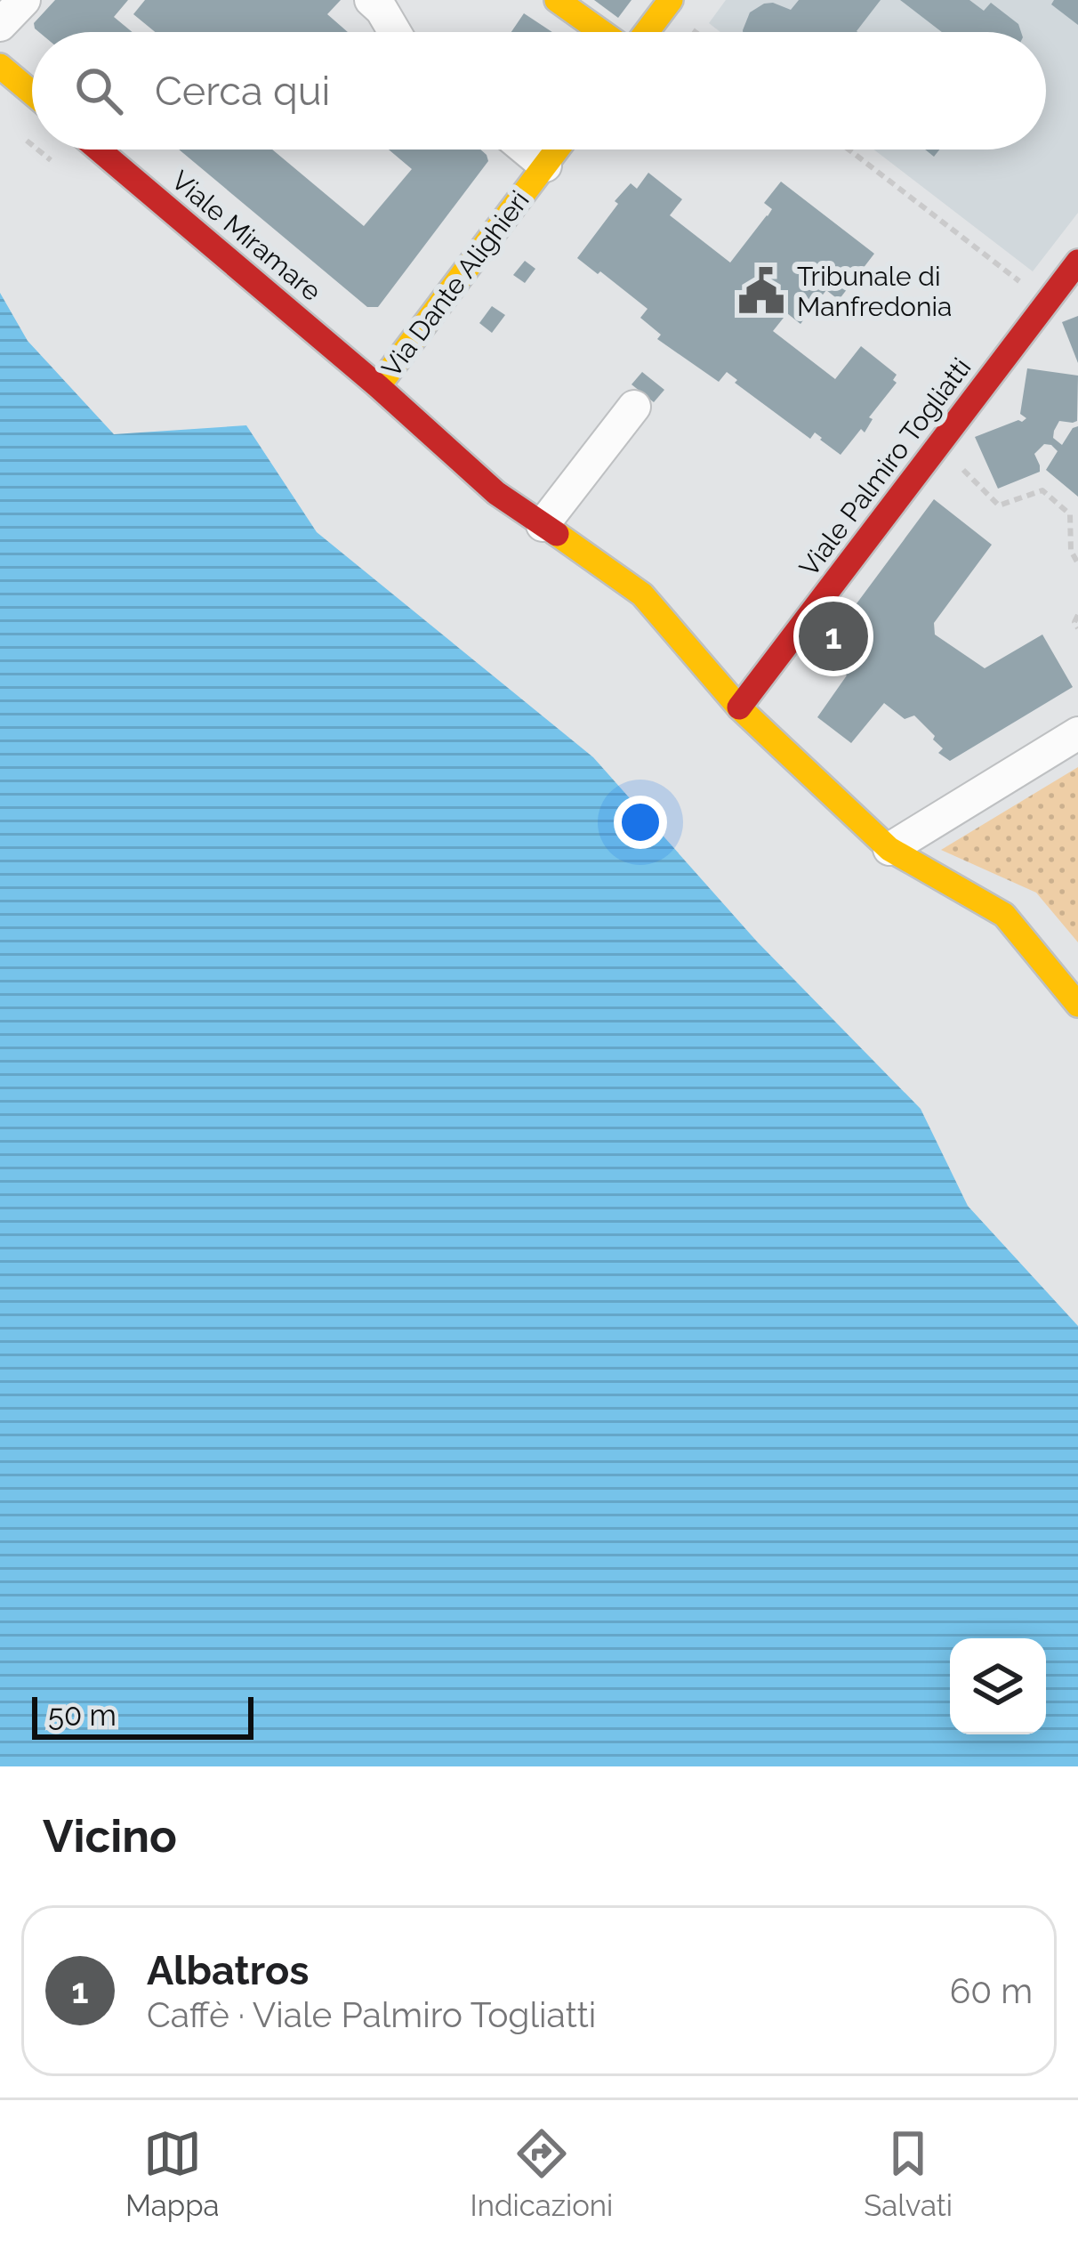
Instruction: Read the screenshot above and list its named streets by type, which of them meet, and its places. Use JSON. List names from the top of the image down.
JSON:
{
  "streets": {
    "street": ["Viale Miramare", "Via Dante Alighieri", "Viale Palmiro Togliatti"]
  },
  "crossings": [
    ["Viale Miramare", "Via Dante Alighieri"],
    ["Viale Miramare", "Viale Palmiro Togliatti"]
  ],
  "places": {
    "public building": ["Tribunale di Manfredonia"]
  },
  "scale_bar": "50 m",
  "page": {
    "search": "Cerca qui",
    "pins": "1",
    "scale": "50 m",
    "heading": "Vicino",
    "list": [
      {
        "mark": "1",
        "name": "Albatros",
        "note": "Caffè · Viale Palmiro Togliatti",
        "value": "60 m"
      }
    ],
    "nav": ["Mappa", "Indicazioni", "Salvati"]
  }
}
